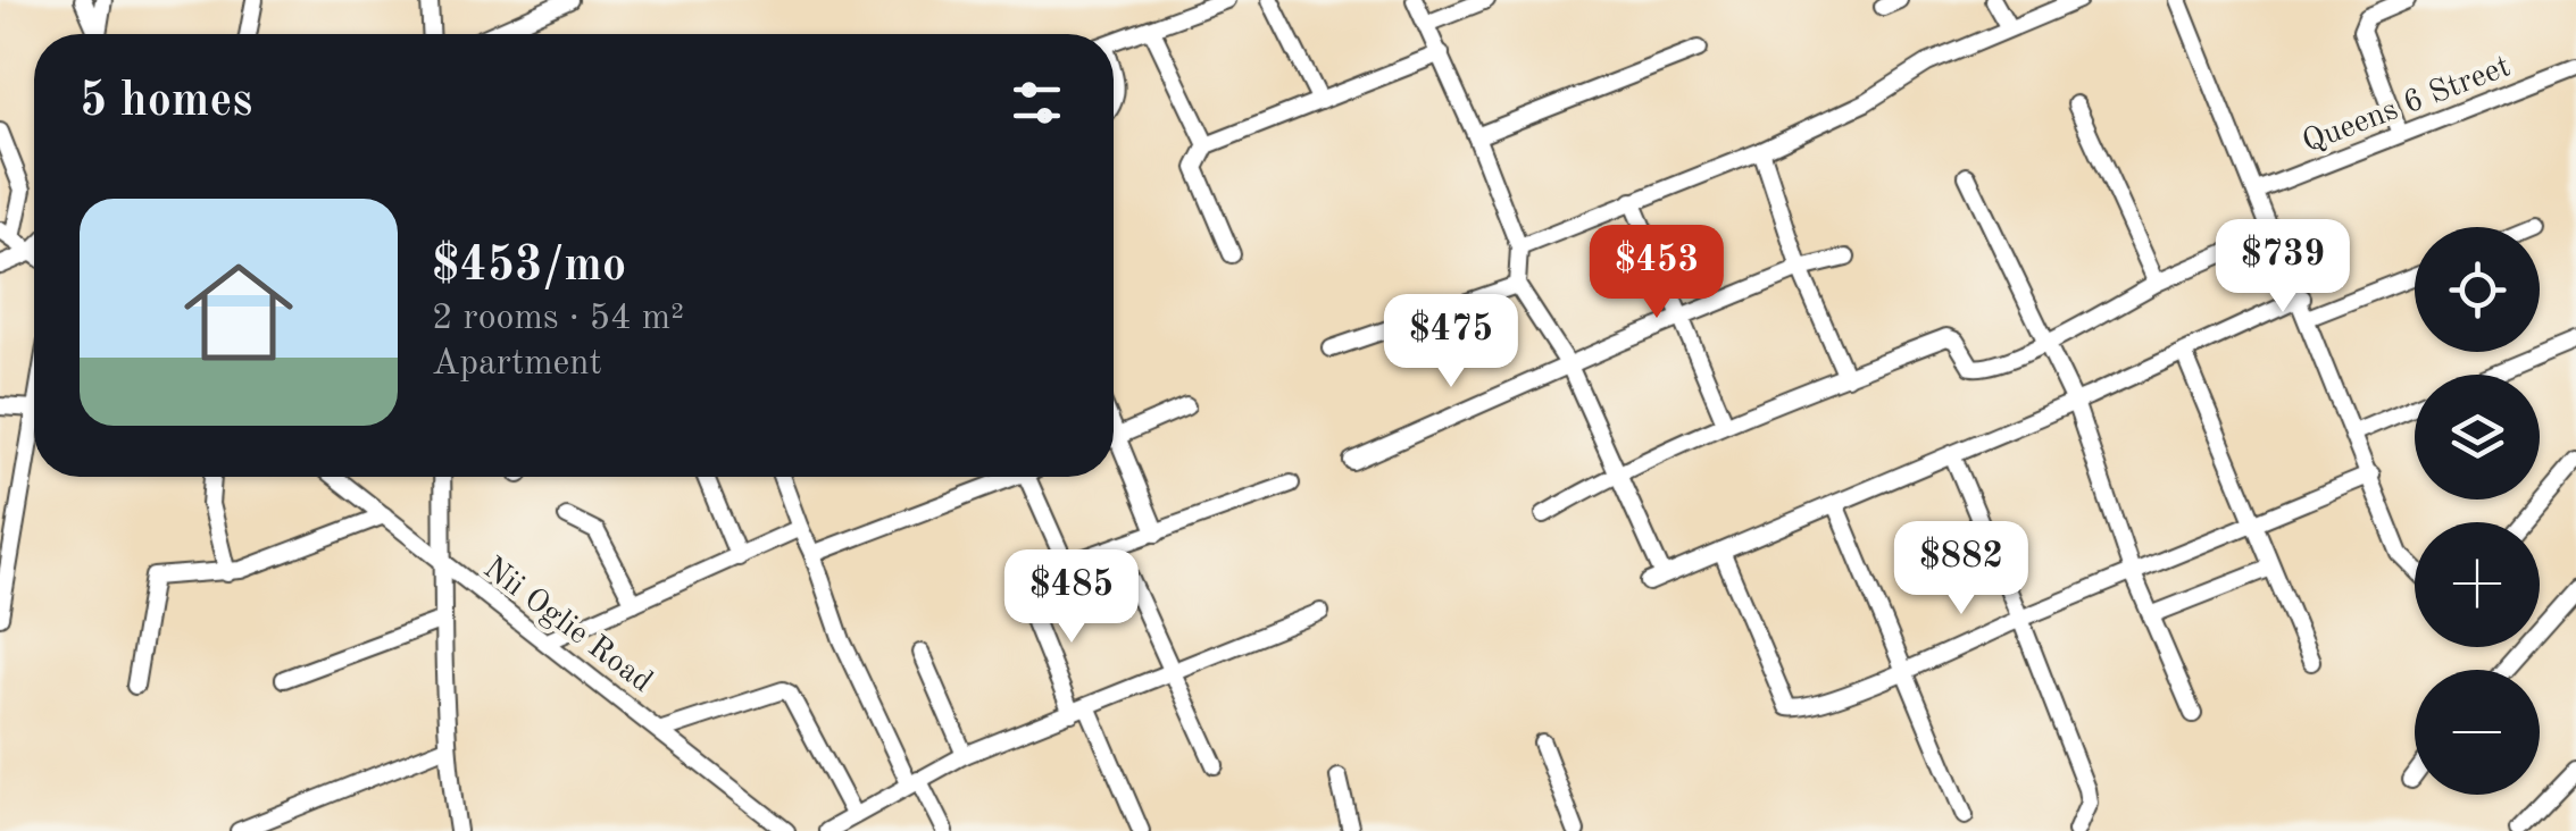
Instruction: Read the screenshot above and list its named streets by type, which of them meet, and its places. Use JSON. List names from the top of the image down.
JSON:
{
  "streets": {
    "street": ["Queens 6 Street", "Nii Oglie Road"]
  },
  "page": {
    "heading": "5 homes",
    "list": [
      {
        "name": "$453/mo",
        "note": "2 rooms · 54 m² · Apartment"
      }
    ],
    "price": [
      "$739",
      "$453",
      "$475",
      "$882",
      "$485"
    ],
    "map_buttons": ["+", "−"]
  }
}
